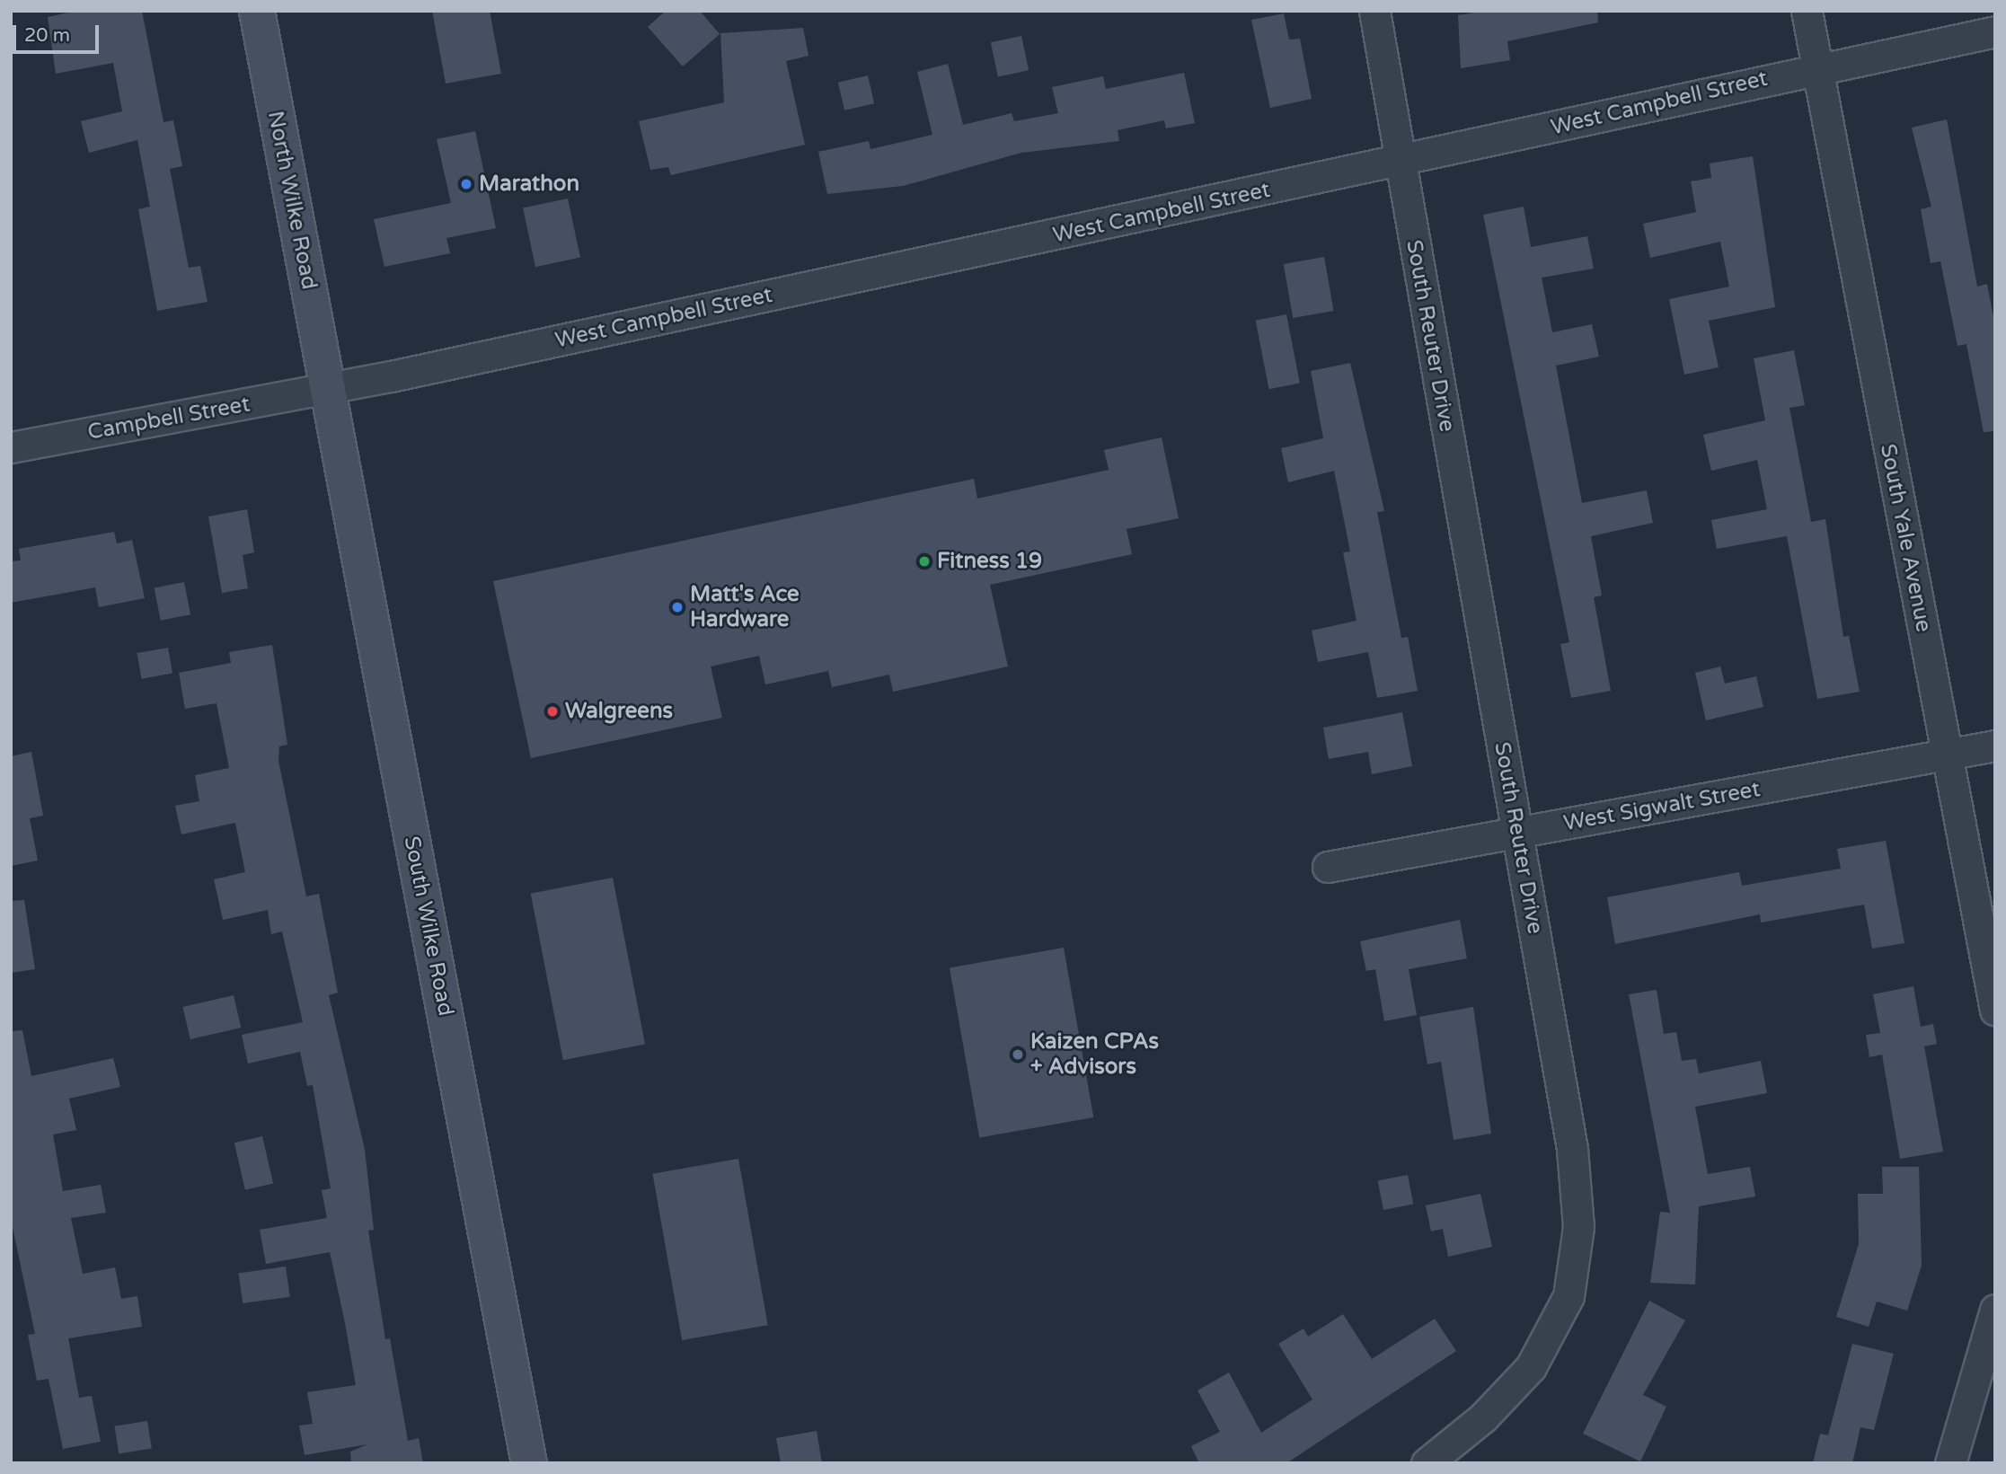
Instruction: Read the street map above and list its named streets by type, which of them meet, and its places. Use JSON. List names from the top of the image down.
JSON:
{
  "streets": {
    "main road": ["North Wilke Road", "South Wilke Road"],
    "street": [
      "West Campbell Street",
      "South Reuter Drive",
      "Campbell Street",
      "South Yale Avenue",
      "West Sigwalt Street"
    ]
  },
  "crossings": [
    ["West Campbell Street", "North Wilke Road"],
    ["West Campbell Street", "South Reuter Drive"],
    ["West Campbell Street", "Campbell Street"],
    ["West Campbell Street", "South Yale Avenue"],
    ["West Campbell Street", "South Wilke Road"],
    ["North Wilke Road", "Campbell Street"],
    ["North Wilke Road", "South Wilke Road"],
    ["South Reuter Drive", "West Sigwalt Street"],
    ["Campbell Street", "South Wilke Road"],
    ["South Yale Avenue", "West Sigwalt Street"]
  ],
  "places": [
    "Marathon",
    "Fitness 19",
    "Matt's Ace Hardware",
    "Walgreens",
    "Kaizen CPAs + Advisors"
  ],
  "scale_bar": "20 m"
}
